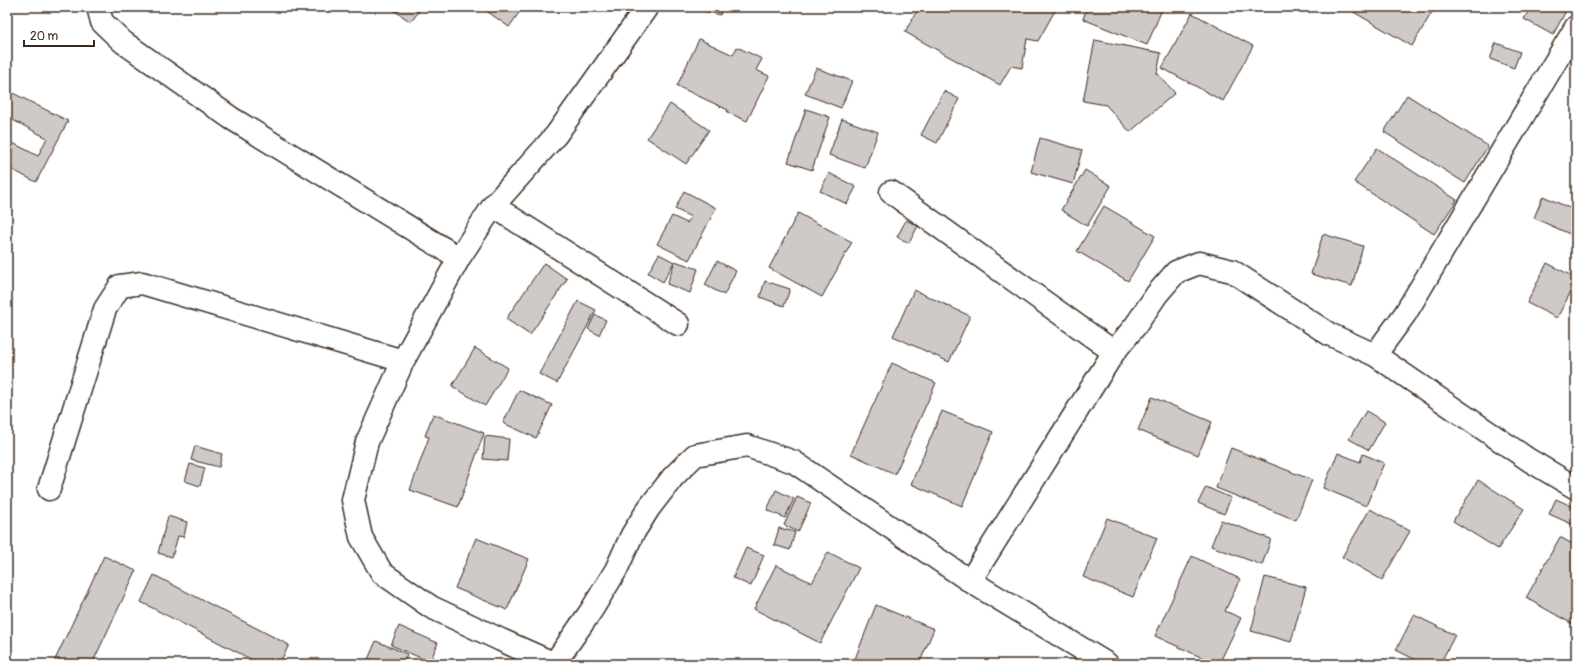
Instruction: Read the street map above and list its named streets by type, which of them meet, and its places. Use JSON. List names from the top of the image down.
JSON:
{
  "scale_bar": "20 m"
}
